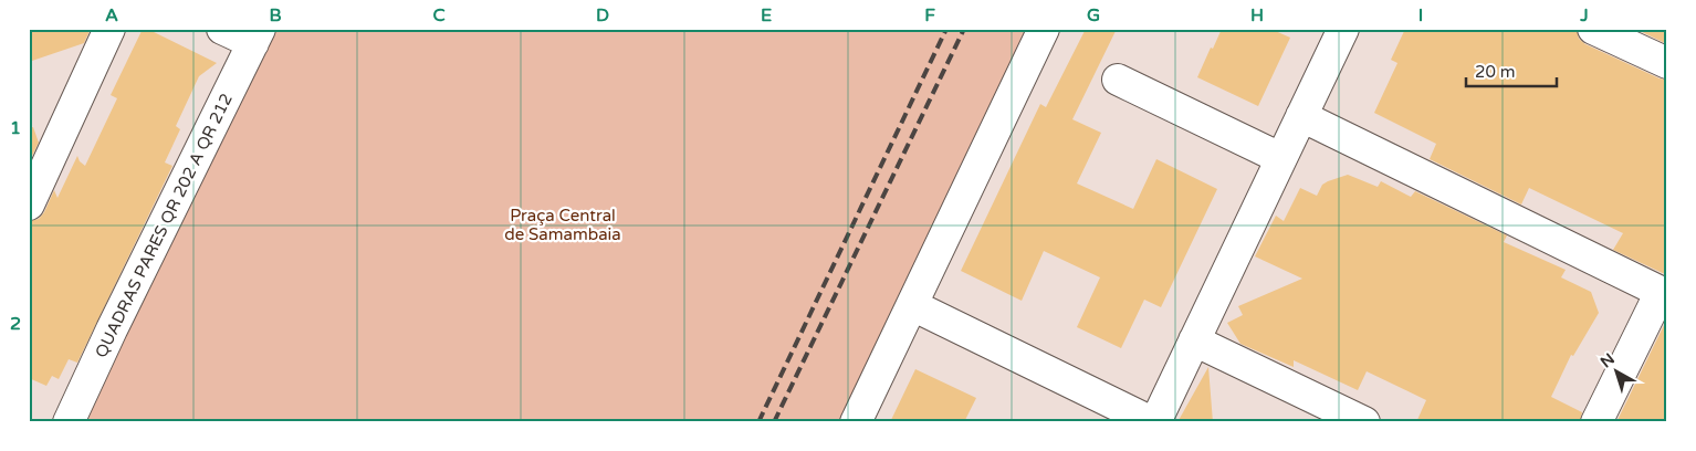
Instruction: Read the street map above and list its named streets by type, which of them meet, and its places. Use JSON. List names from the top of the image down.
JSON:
{
  "streets": {
    "street": ["QUADRAS PARES QR 202 A QR 212"]
  },
  "parks": ["Praça Central de Samambaia"],
  "scale_bar": "20 m",
  "north": "top left",
  "grid": {
    "columns": [
      "A",
      "B",
      "C",
      "D",
      "E",
      "F",
      "G",
      "H",
      "I",
      "J"
    ],
    "rows": ["1", "2"]
  }
}
